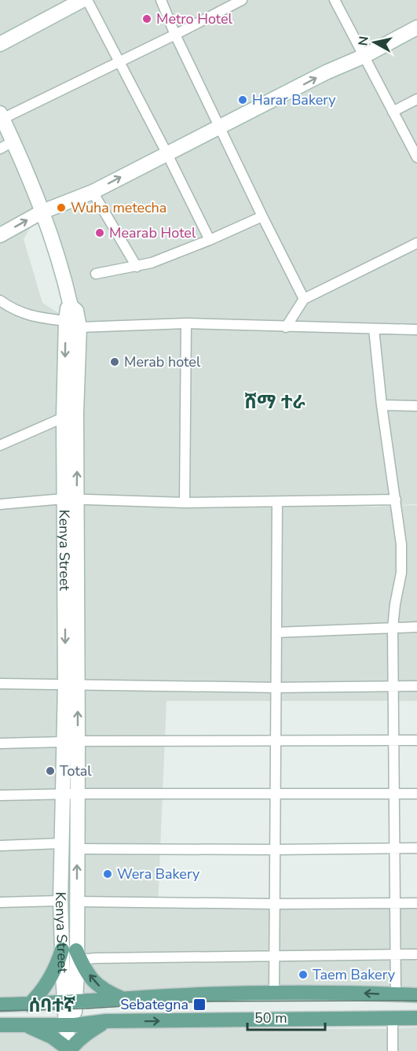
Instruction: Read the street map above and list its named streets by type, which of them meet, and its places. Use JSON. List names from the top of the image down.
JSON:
{
  "streets": {
    "main road": ["Kenya Street"]
  },
  "districts": ["ሸማ ተራ", "ሰባተኛ"],
  "places": {
    "other": [
      "Metro Hotel",
      "Harar Bakery",
      "Wuha metecha",
      "Mearab Hotel",
      "Merab hotel",
      "Total",
      "Wera Bakery",
      "Taem Bakery"
    ],
    "transit": ["Sebategna"]
  },
  "scale_bar": "50 m",
  "north": "left"
}
